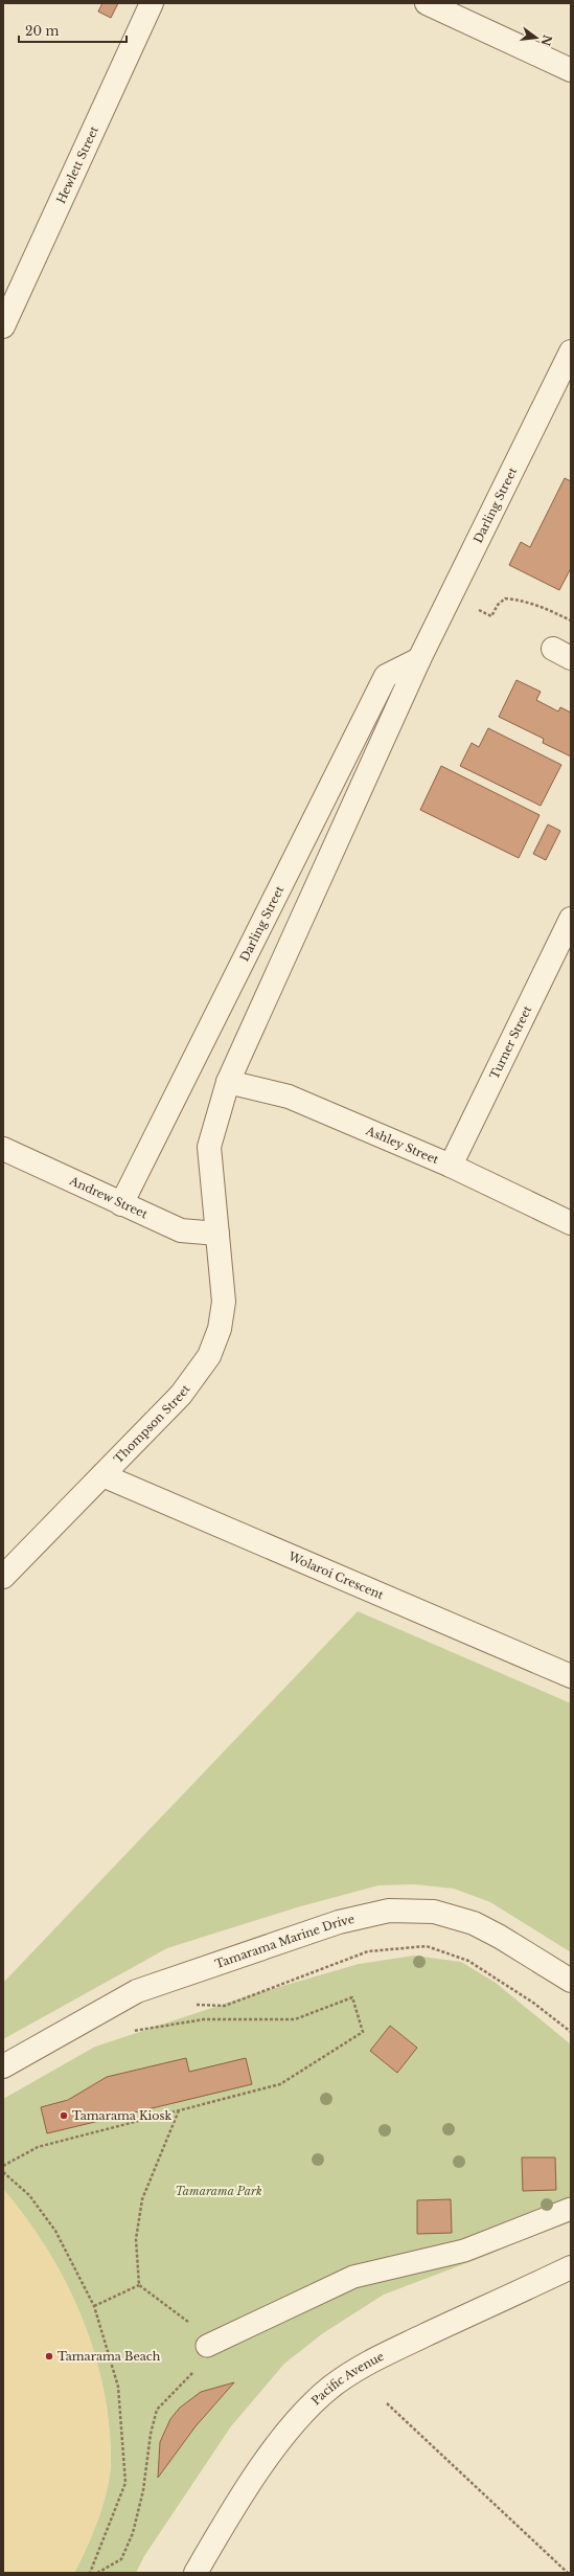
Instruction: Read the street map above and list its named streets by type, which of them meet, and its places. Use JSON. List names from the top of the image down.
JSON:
{
  "streets": {
    "street": [
      "Hewlett Street",
      "Darling Street",
      "Turner Street",
      "Ashley Street",
      "Andrew Street",
      "Thompson Street",
      "Wolaroi Crescent",
      "Tamarama Marine Drive",
      "Pacific Avenue"
    ]
  },
  "crossings": [
    ["Darling Street", "Ashley Street"],
    ["Darling Street", "Andrew Street"],
    ["Darling Street", "Thompson Street"],
    ["Turner Street", "Ashley Street"],
    ["Andrew Street", "Thompson Street"],
    ["Thompson Street", "Wolaroi Crescent"]
  ],
  "parks": ["Tamarama Park"],
  "places": ["Tamarama Kiosk", "Tamarama Beach"],
  "scale_bar": "20 m",
  "north": "right"
}
